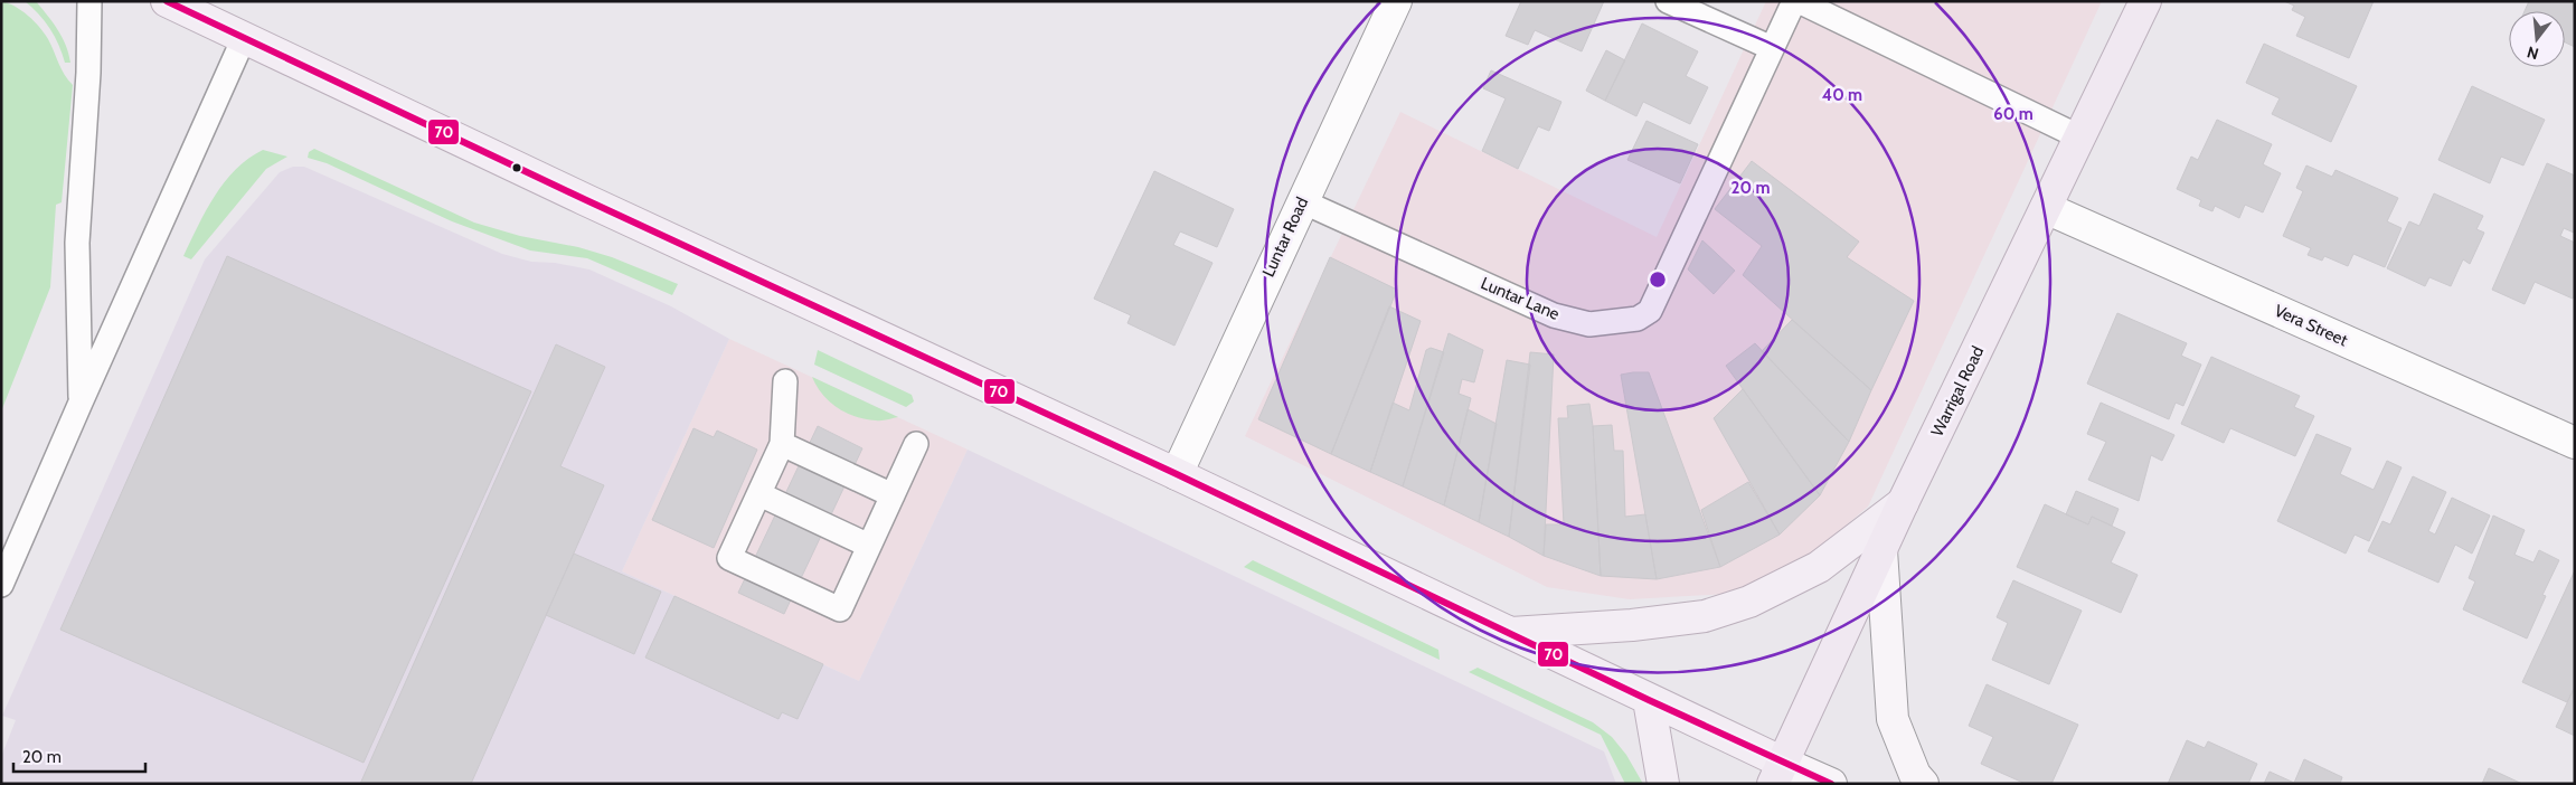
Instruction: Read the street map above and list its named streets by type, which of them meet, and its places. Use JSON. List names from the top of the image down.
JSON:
{
  "streets": {
    "highway": ["Warrigal Road"],
    "street": ["Luntar Road", "Vera Street"],
    "lane": ["Luntar Lane"]
  },
  "crossings": [
    ["Luntar Road", "Luntar Lane"],
    ["Vera Street", "Warrigal Road"]
  ],
  "lines": ["transit line 70"],
  "scale_bar": "20 m",
  "north": "bottom",
  "rings": ["40 m", "60 m", "20 m"]
}
